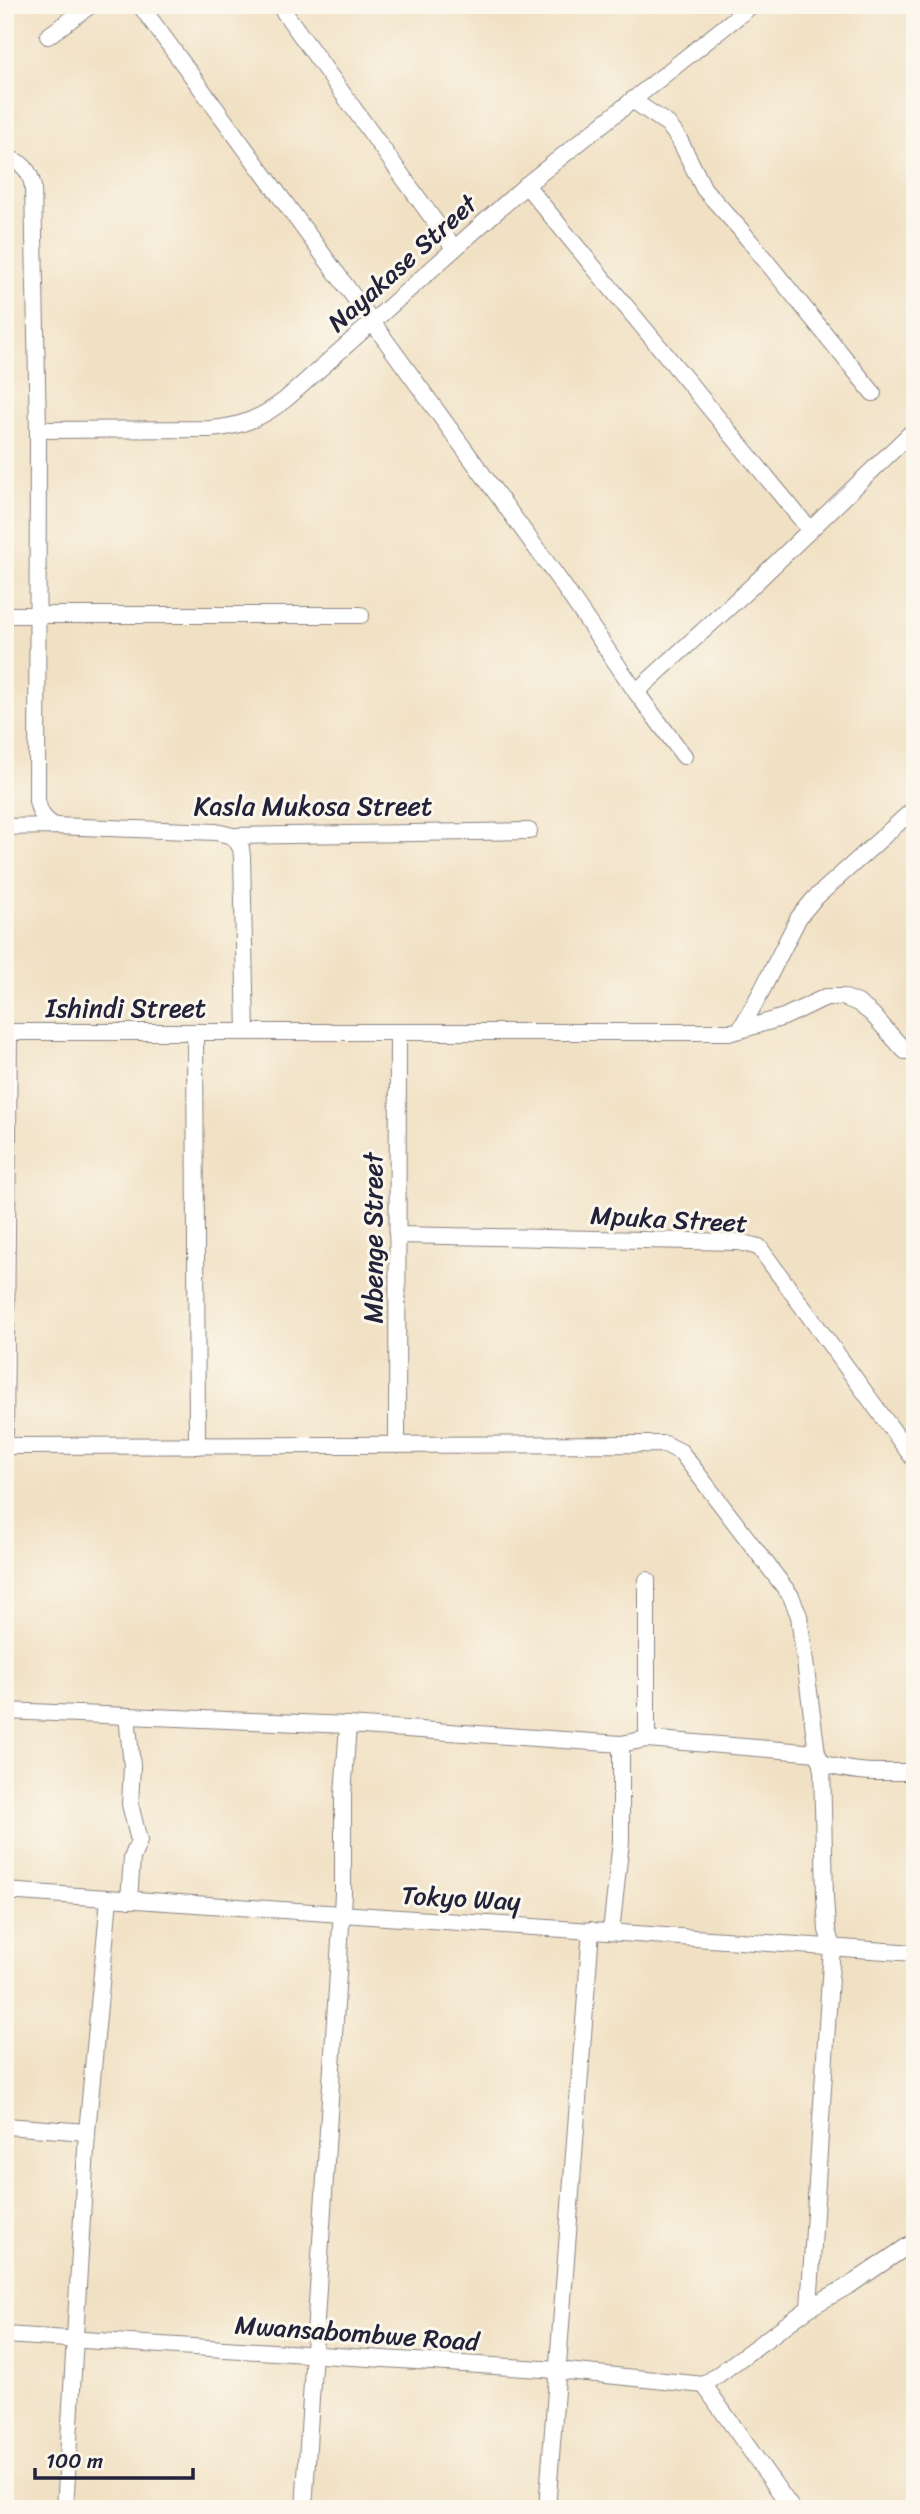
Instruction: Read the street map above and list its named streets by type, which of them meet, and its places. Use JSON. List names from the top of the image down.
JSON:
{
  "streets": {
    "street": [
      "Nayakase Street",
      "Kasla Mukosa Street",
      "Ishindi Street",
      "Mpuka Street",
      "Mbenge Street",
      "Tokyo Way",
      "Mwansabombwe Road"
    ]
  },
  "crossings": [
    ["Ishindi Street", "Mbenge Street"],
    ["Mpuka Street", "Mbenge Street"]
  ],
  "scale_bar": "100 m"
}
